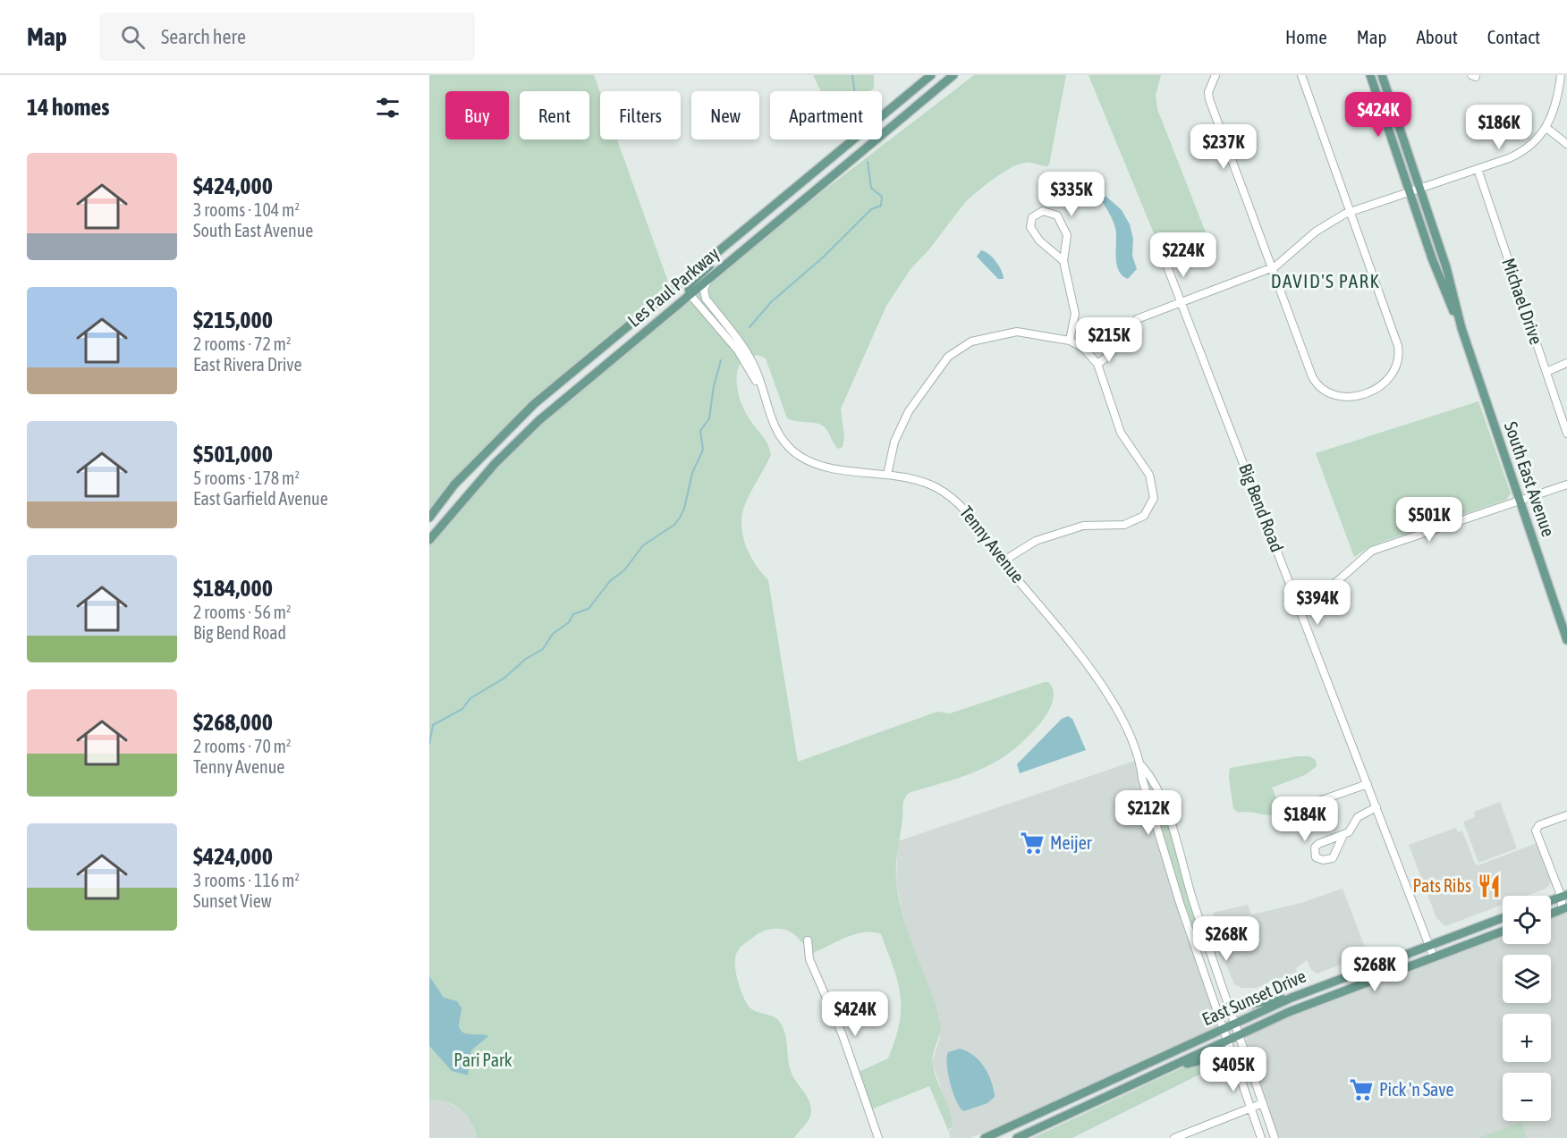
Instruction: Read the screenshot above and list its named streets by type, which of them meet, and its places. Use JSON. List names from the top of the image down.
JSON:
{
  "streets": {
    "main road": ["Les Paul Parkway", "South East Avenue", "East Sunset Drive"],
    "street": ["Michael Drive", "Big Bend Road", "Tenny Avenue"]
  },
  "crossings": [
    ["Les Paul Parkway", "Tenny Avenue"],
    ["Big Bend Road", "East Sunset Drive"],
    ["Tenny Avenue", "East Sunset Drive"]
  ],
  "districts": ["DAVID'S PARK"],
  "parks": ["Pari Park"],
  "places": {
    "supermarket": ["Meijer", "Pick 'n Save"],
    "restaurant": ["Pats Ribs"]
  },
  "page": {
    "header": "Map",
    "search": "Search here",
    "nav": [
      "Home",
      "Map",
      "About",
      "Contact"
    ],
    "heading": "14 homes",
    "chip": [
      "Buy",
      "Rent",
      "Filters",
      "New",
      "Apartment"
    ],
    "price": [
      "$424K",
      "$186K",
      "$237K",
      "$335K",
      "$224K",
      "$215K",
      "$501K",
      "$394K",
      "$212K",
      "$184K",
      "$268K",
      "$268K",
      "$424K",
      "$405K"
    ],
    "list": [
      {
        "name": "$424,000",
        "note": "3 rooms · 104 m² · South East Avenue"
      },
      {
        "name": "$215,000",
        "note": "2 rooms · 72 m² · East Rivera Drive"
      },
      {
        "name": "$501,000",
        "note": "5 rooms · 178 m² · East Garfield Avenue"
      },
      {
        "name": "$184,000",
        "note": "2 rooms · 56 m² · Big Bend Road"
      },
      {
        "name": "$268,000",
        "note": "2 rooms · 70 m² · Tenny Avenue"
      },
      {
        "name": "$424,000",
        "note": "3 rooms · 116 m² · Sunset View"
      }
    ],
    "map_buttons": ["+", "−"]
  }
}
